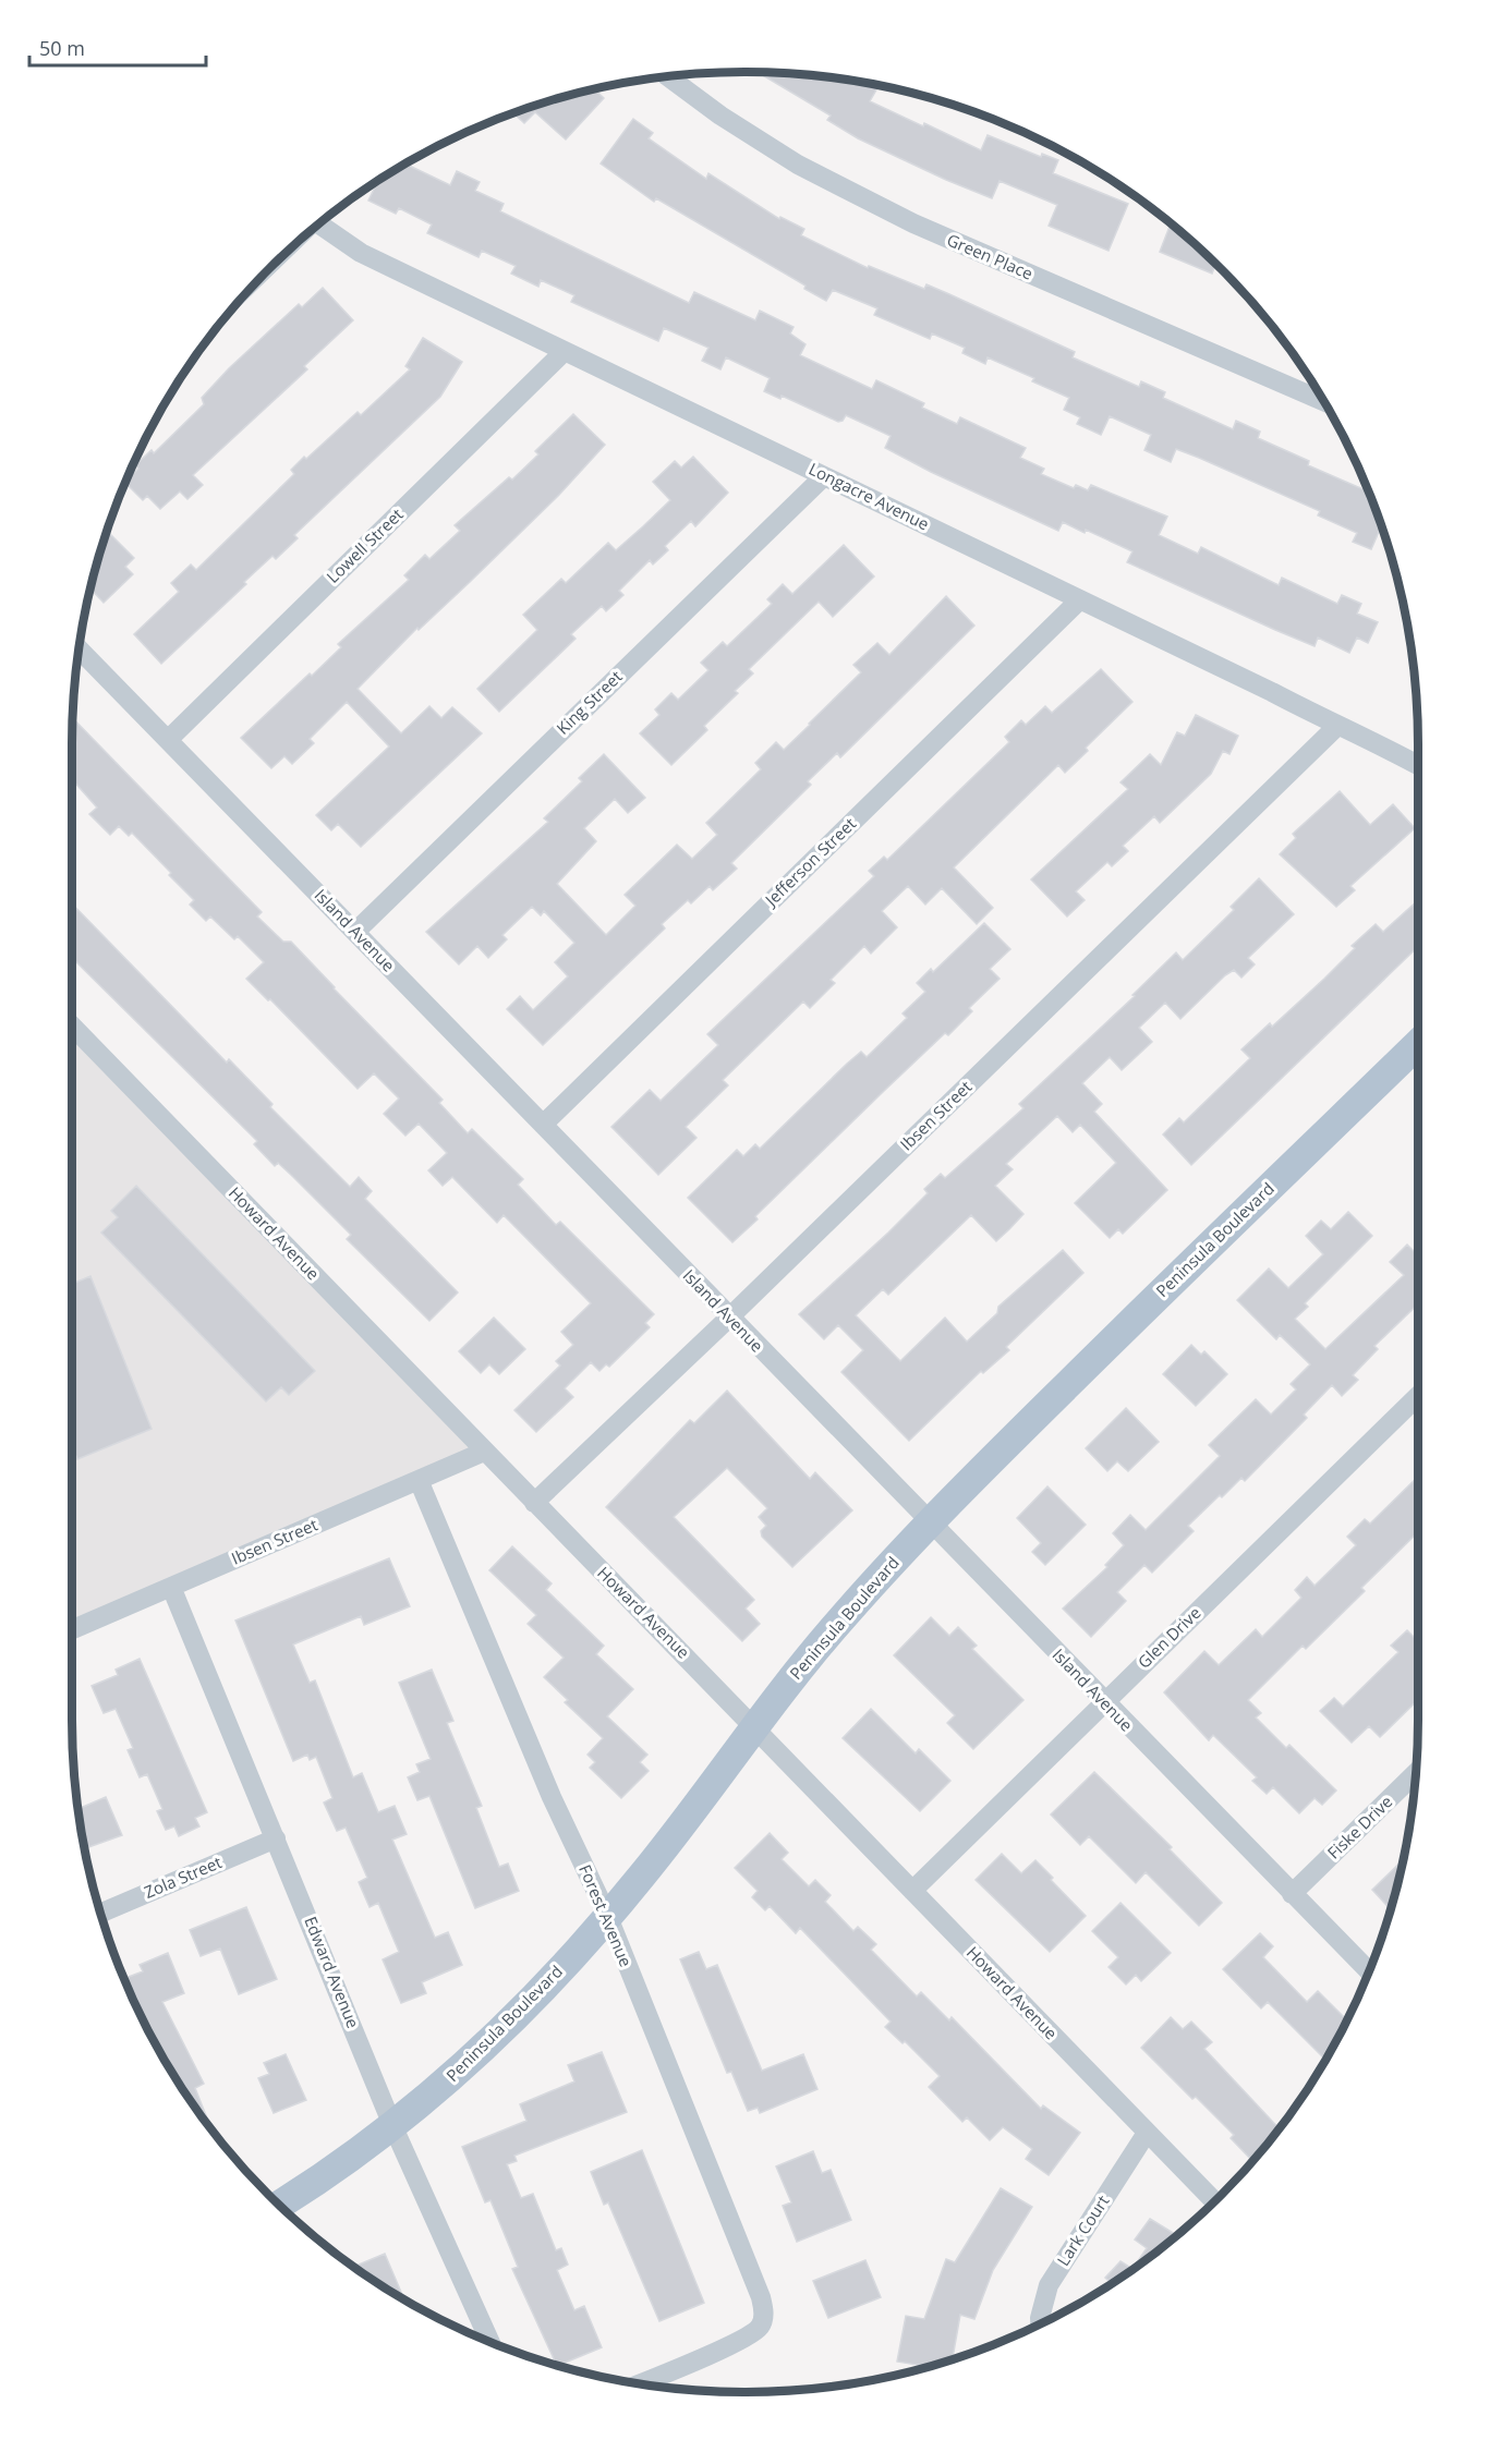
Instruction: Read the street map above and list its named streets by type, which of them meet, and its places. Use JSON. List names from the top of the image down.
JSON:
{
  "streets": {
    "main road": ["Peninsula Boulevard"],
    "street": [
      "Green Place",
      "Longacre Avenue",
      "Lowell Street",
      "King Street",
      "Jefferson Street",
      "Island Avenue",
      "Ibsen Street",
      "Howard Avenue",
      "Glen Drive",
      "Fiske Drive",
      "Zola Street",
      "Forest Avenue",
      "Edward Avenue",
      "Lark Court"
    ]
  },
  "crossings": [
    ["Longacre Avenue", "Lowell Street"],
    ["Longacre Avenue", "King Street"],
    ["Longacre Avenue", "Jefferson Street"],
    ["Longacre Avenue", "Ibsen Street"],
    ["Lowell Street", "Island Avenue"],
    ["King Street", "Island Avenue"],
    ["Jefferson Street", "Island Avenue"],
    ["Island Avenue", "Ibsen Street"],
    ["Island Avenue", "Peninsula Boulevard"],
    ["Island Avenue", "Glen Drive"],
    ["Island Avenue", "Fiske Drive"],
    ["Ibsen Street", "Howard Avenue"],
    ["Ibsen Street", "Forest Avenue"],
    ["Ibsen Street", "Edward Avenue"],
    ["Howard Avenue", "Peninsula Boulevard"],
    ["Howard Avenue", "Glen Drive"],
    ["Howard Avenue", "Lark Court"],
    ["Peninsula Boulevard", "Forest Avenue"],
    ["Peninsula Boulevard", "Edward Avenue"],
    ["Zola Street", "Edward Avenue"]
  ],
  "scale_bar": "50 m"
}
